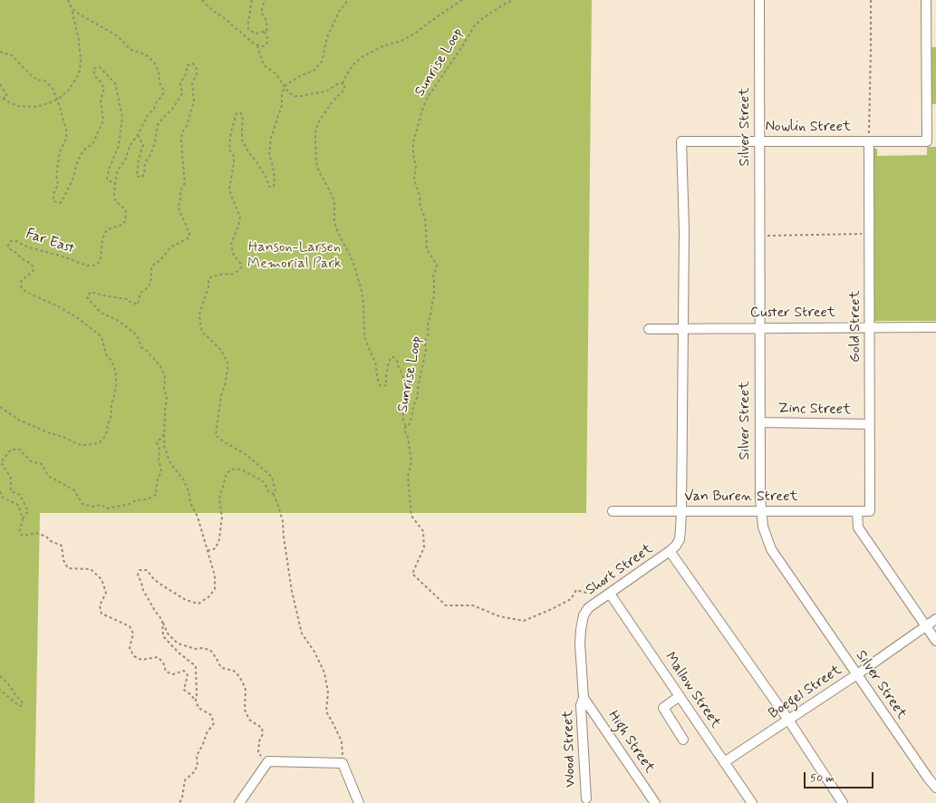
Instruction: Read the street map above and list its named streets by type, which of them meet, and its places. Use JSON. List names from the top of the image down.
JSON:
{
  "streets": {
    "street": [
      "Silver Street",
      "Nowlin Street",
      "Custer Street",
      "Gold Street",
      "Zinc Street",
      "Van Buren Street",
      "Short Street",
      "Mallow Street",
      "Boegel Street",
      "High Street",
      "Wood Street"
    ],
    "path": ["Sunrise Loop", "Far East"]
  },
  "crossings": [
    ["Silver Street", "Nowlin Street"],
    ["Silver Street", "Custer Street"],
    ["Silver Street", "Zinc Street"],
    ["Silver Street", "Van Buren Street"],
    ["Silver Street", "Boegel Street"],
    ["Nowlin Street", "Gold Street"],
    ["Nowlin Street", "Short Street"],
    ["Custer Street", "Gold Street"],
    ["Custer Street", "Short Street"],
    ["Gold Street", "Zinc Street"],
    ["Gold Street", "Van Buren Street"],
    ["Van Buren Street", "Short Street"],
    ["Short Street", "Mallow Street"],
    ["Short Street", "High Street"],
    ["Short Street", "Wood Street"],
    ["Mallow Street", "Boegel Street"],
    ["High Street", "Wood Street"]
  ],
  "parks": ["Hanson-Larsen Memorial Park"],
  "scale_bar": "50 m"
}
